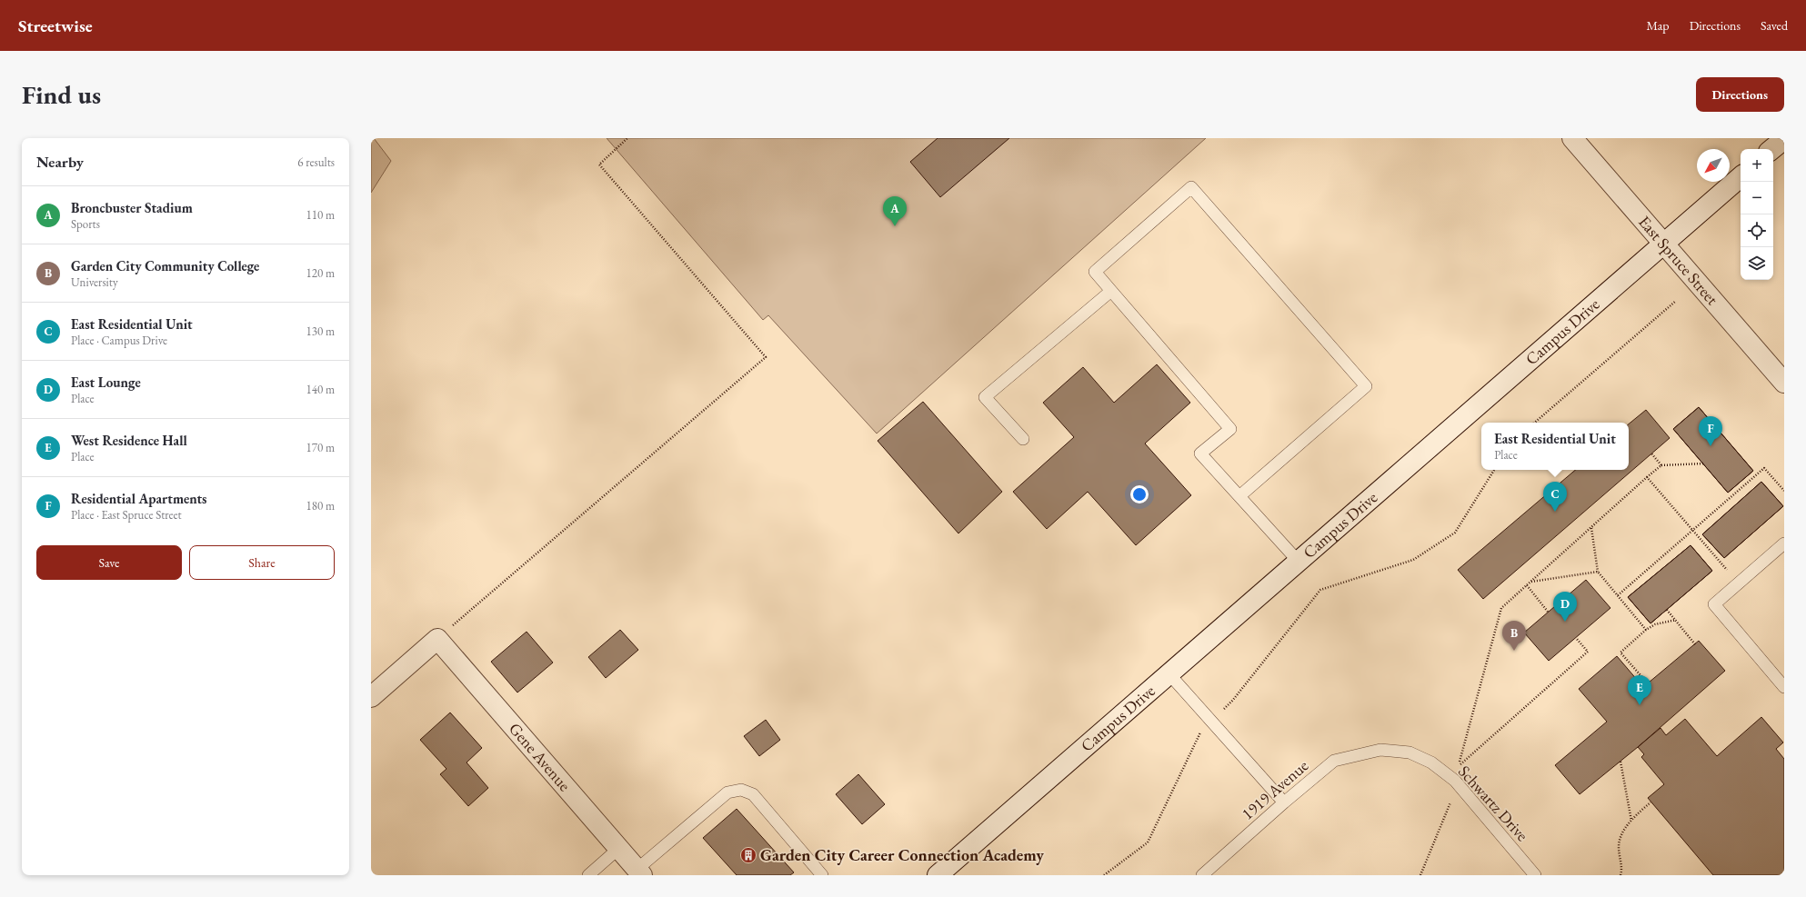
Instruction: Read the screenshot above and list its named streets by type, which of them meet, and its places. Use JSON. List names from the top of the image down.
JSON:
{
  "streets": {
    "main road": ["East Spruce Street", "Campus Drive", "Gene Avenue"],
    "lane": ["1919 Avenue", "Schwartz Drive"]
  },
  "crossings": [
    ["East Spruce Street", "Campus Drive"],
    ["1919 Avenue", "Schwartz Drive"]
  ],
  "places": {
    "building": ["Garden City Career Connection Academy"]
  },
  "north": "bottom left",
  "page": {
    "header": "Streetwise",
    "nav": ["Map", "Directions", "Saved"],
    "buttons": [
      "Directions",
      ["Save", "Share"]
    ],
    "title": "Find us",
    "heading": ["Nearby", "6 results"],
    "map_buttons": ["+", "−"],
    "list": [
      {
        "mark": "A",
        "name": "Broncbuster Stadium",
        "note": "Sports",
        "value": "110 m"
      },
      {
        "mark": "B",
        "name": "Garden City Community College",
        "note": "University",
        "value": "120 m"
      },
      {
        "mark": "C",
        "name": "East Residential Unit",
        "note": "Place · Campus Drive",
        "value": "130 m"
      },
      {
        "mark": "D",
        "name": "East Lounge",
        "note": "Place",
        "value": "140 m"
      },
      {
        "mark": "E",
        "name": "West Residence Hall",
        "note": "Place",
        "value": "170 m"
      },
      {
        "mark": "F",
        "name": "Residential Apartments",
        "note": "Place · East Spruce Street",
        "value": "180 m"
      }
    ],
    "pins": [
      "A",
      "F",
      "C",
      "D",
      "B",
      "E"
    ],
    "popup": ["East Residential Unit", "Place"]
  }
}
